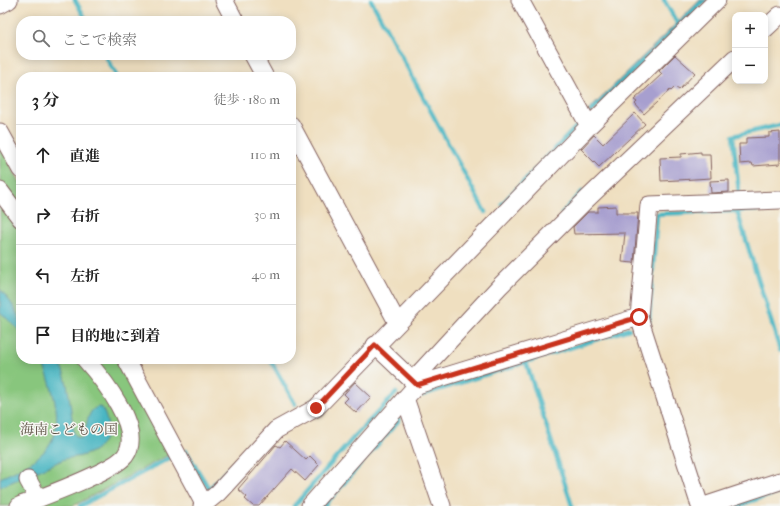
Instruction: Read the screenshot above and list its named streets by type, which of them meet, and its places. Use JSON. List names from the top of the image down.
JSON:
{
  "parks": ["海南こどもの国"],
  "page": {
    "map_buttons": ["+", "−"],
    "search": "ここで検索",
    "heading": ["3 分", "徒歩 · 180 m"],
    "list": [
      ["直進", "110 m"],
      ["右折", "30 m"],
      ["左折", "40 m"],
      "目的地に到着"
    ]
  }
}
